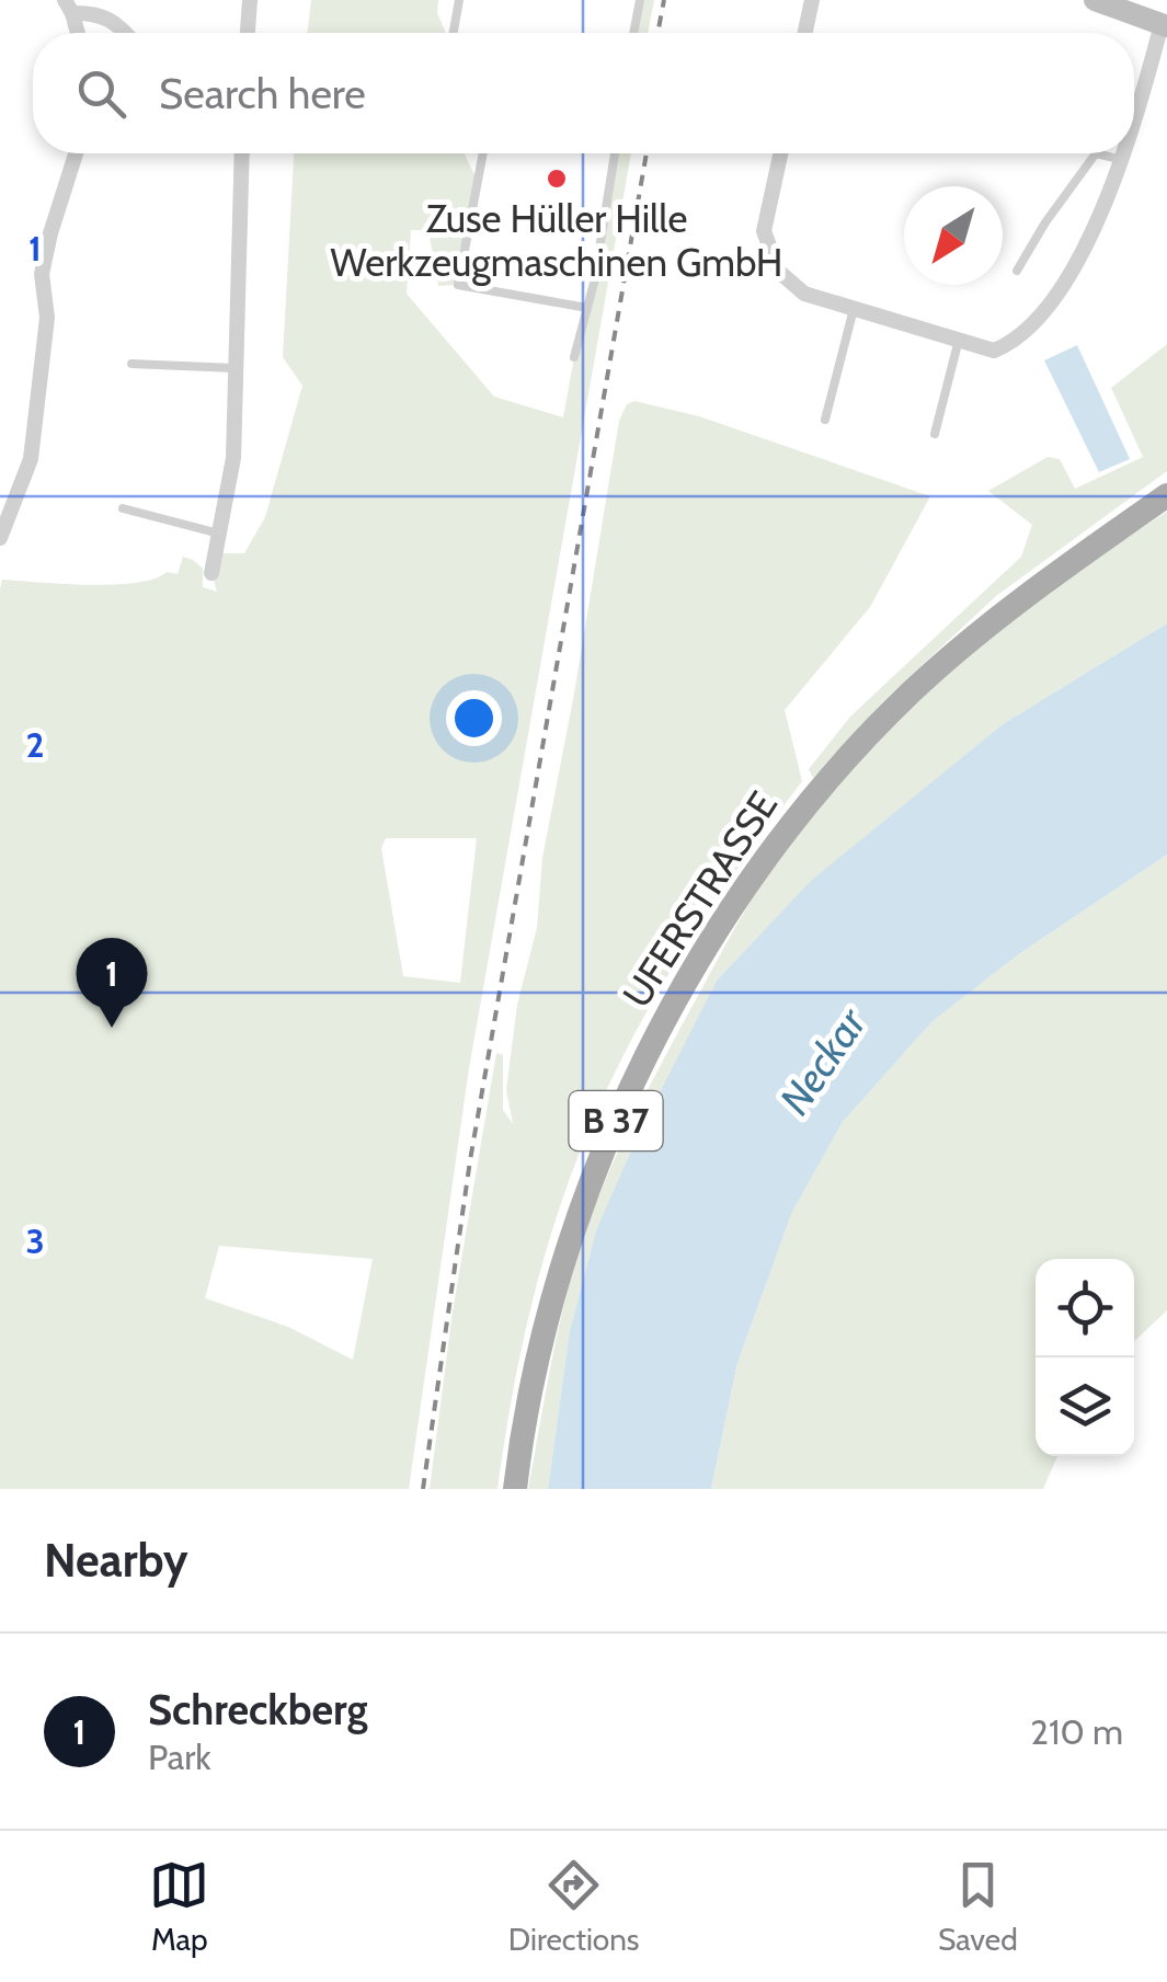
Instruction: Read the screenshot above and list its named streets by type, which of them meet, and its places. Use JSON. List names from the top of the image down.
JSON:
{
  "streets": {
    "main road": ["UFERSTRASSE", "B 37"]
  },
  "water": ["Neckar"],
  "places": ["Zuse Hüller Hille Werkzeugmaschinen GmbH"],
  "north": "bottom left",
  "page": {
    "search": "Search here",
    "pins": "1",
    "heading": "Nearby",
    "list": [
      {
        "mark": "1",
        "name": "Schreckberg",
        "note": "Park",
        "value": "210 m"
      }
    ],
    "nav": ["Map", "Directions", "Saved"]
  },
  "grid": {
    "rows": ["1", "2", "3"]
  }
}
